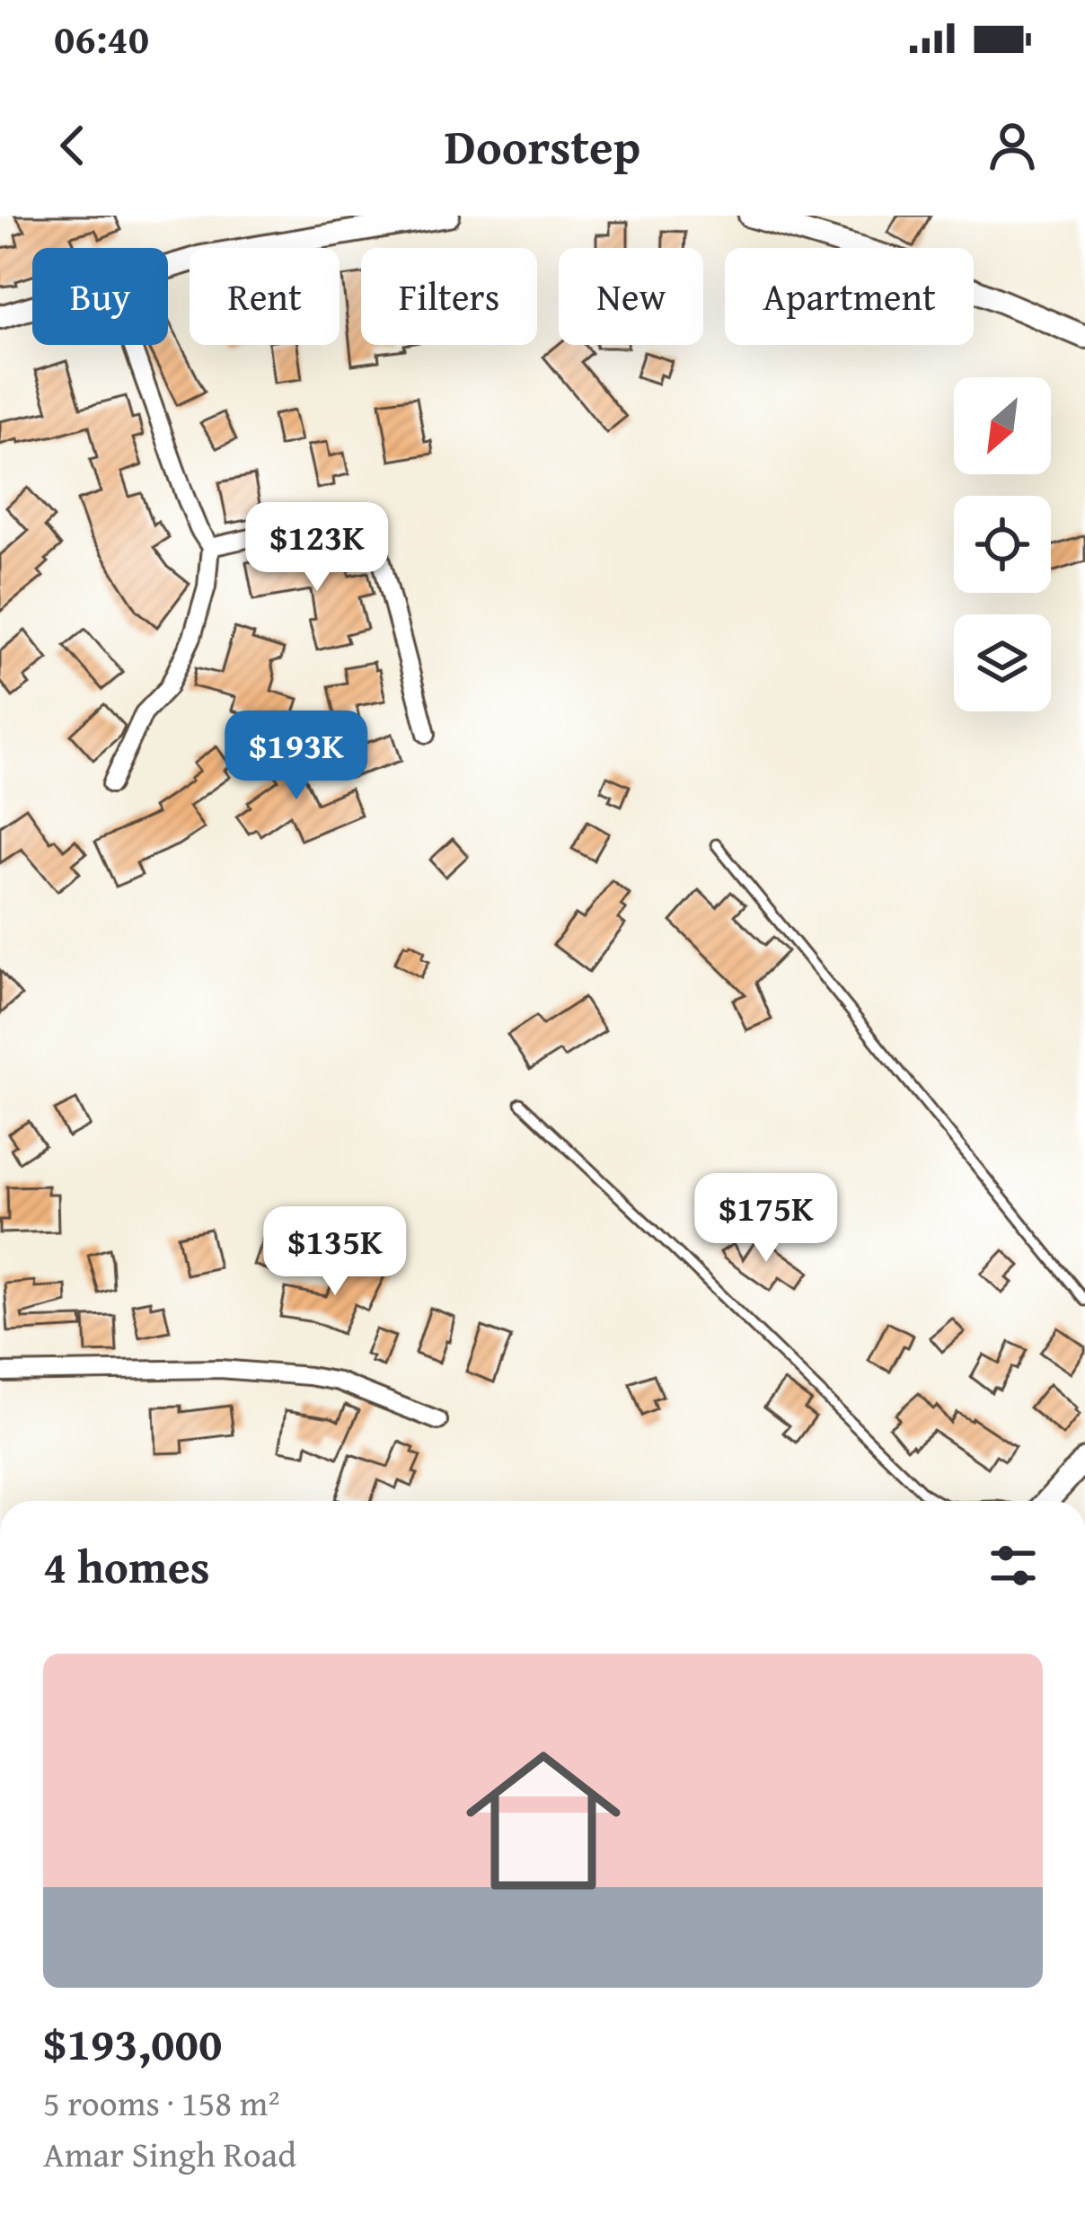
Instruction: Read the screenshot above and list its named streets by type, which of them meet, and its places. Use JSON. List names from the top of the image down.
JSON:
{
  "north": "bottom left",
  "page": {
    "status": "06:40",
    "header": "Doorstep",
    "chip": [
      "Buy",
      "Rent",
      "Filters",
      "New",
      "Apartment"
    ],
    "price": [
      "$123K",
      "$193K",
      "$175K",
      "$135K"
    ],
    "heading": "4 homes",
    "list": [
      {
        "name": "$193,000",
        "note": "5 rooms · 158 m² · Amar Singh Road"
      }
    ]
  }
}
